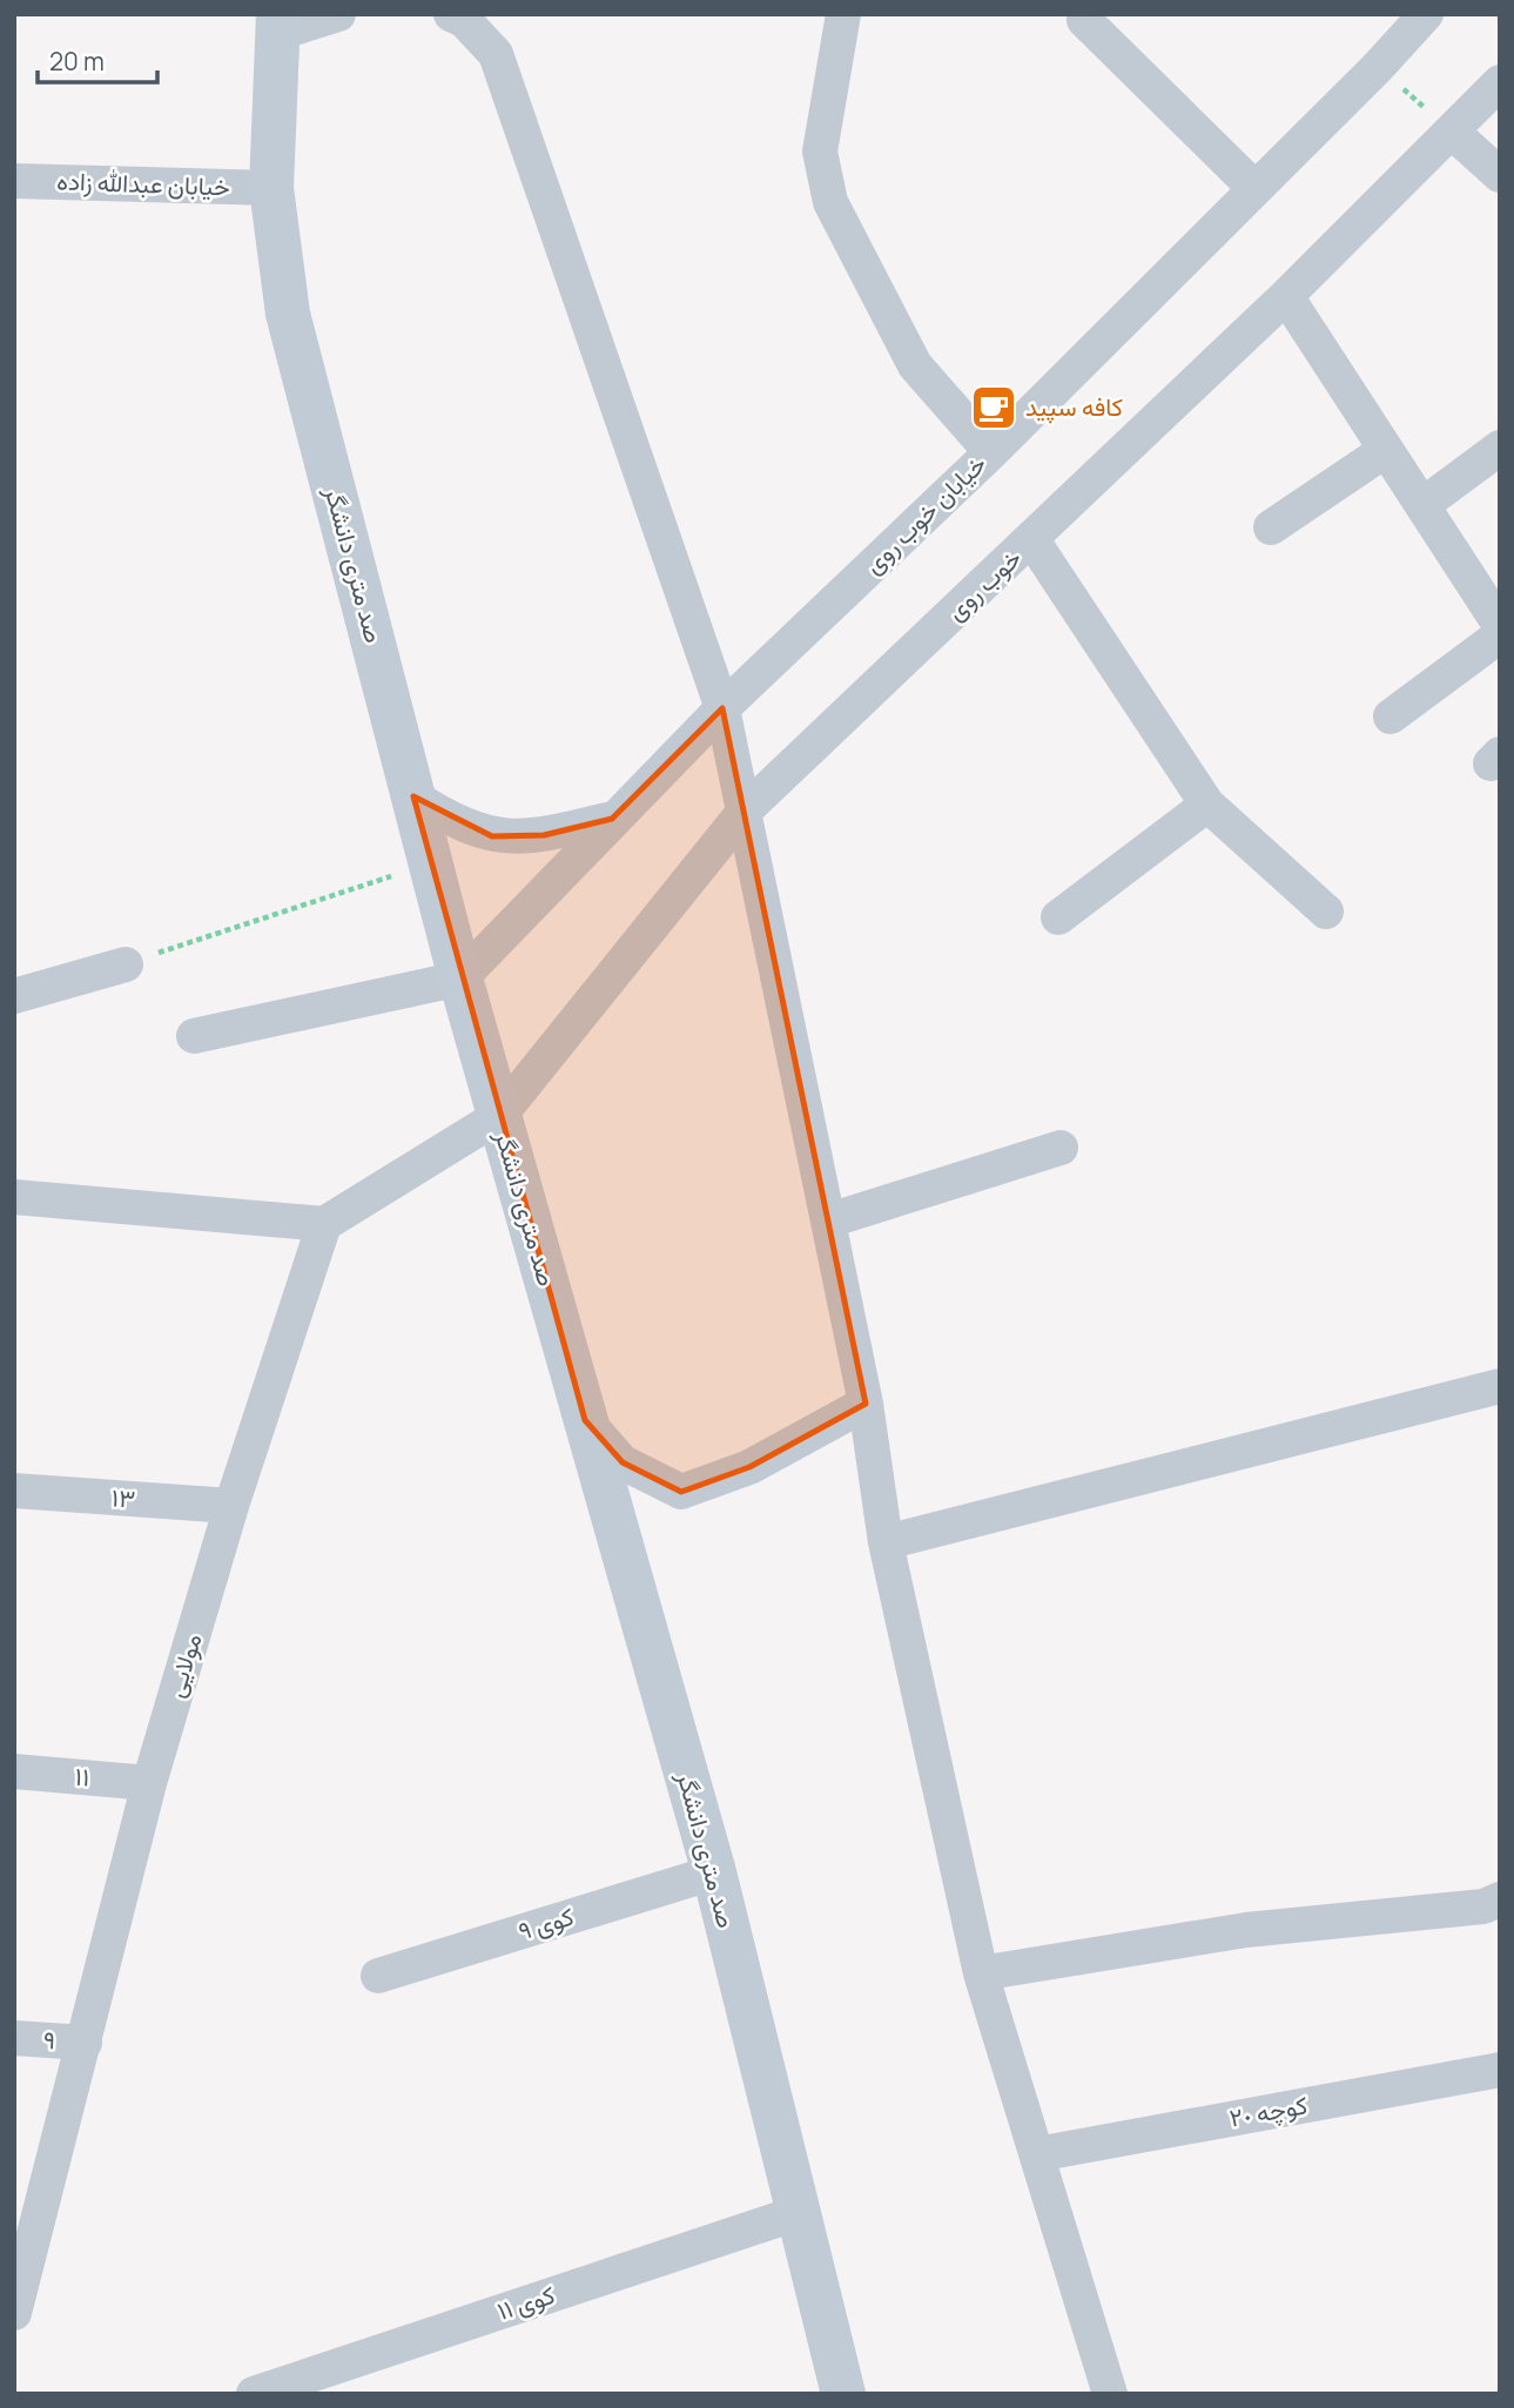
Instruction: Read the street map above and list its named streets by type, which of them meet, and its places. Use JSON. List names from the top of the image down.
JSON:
{
  "streets": {
    "main road": ["صد متری دانشگر"],
    "street": [
      "خیابان عبدالله زاده",
      "خیابان خوب روی",
      "خوب روی",
      "۱۳",
      "مولایی",
      "۱۱",
      "کوی ۹",
      "۹",
      "کوچە ٢٠",
      "کوی ۱۱"
    ]
  },
  "crossings": [
    ["خیابان عبدالله زاده", "صد متری دانشگر"],
    ["خیابان خوب روی", "صد متری دانشگر"],
    ["صد متری دانشگر", "خوب روی"],
    ["صد متری دانشگر", "کوی ۹"],
    ["صد متری دانشگر", "کوی ۱۱"],
    ["۱۳", "مولایی"],
    ["مولایی", "۱۱"],
    ["مولایی", "۹"]
  ],
  "places": {
    "cafe": ["کافه سپید"]
  },
  "scale_bar": "20 m"
}
